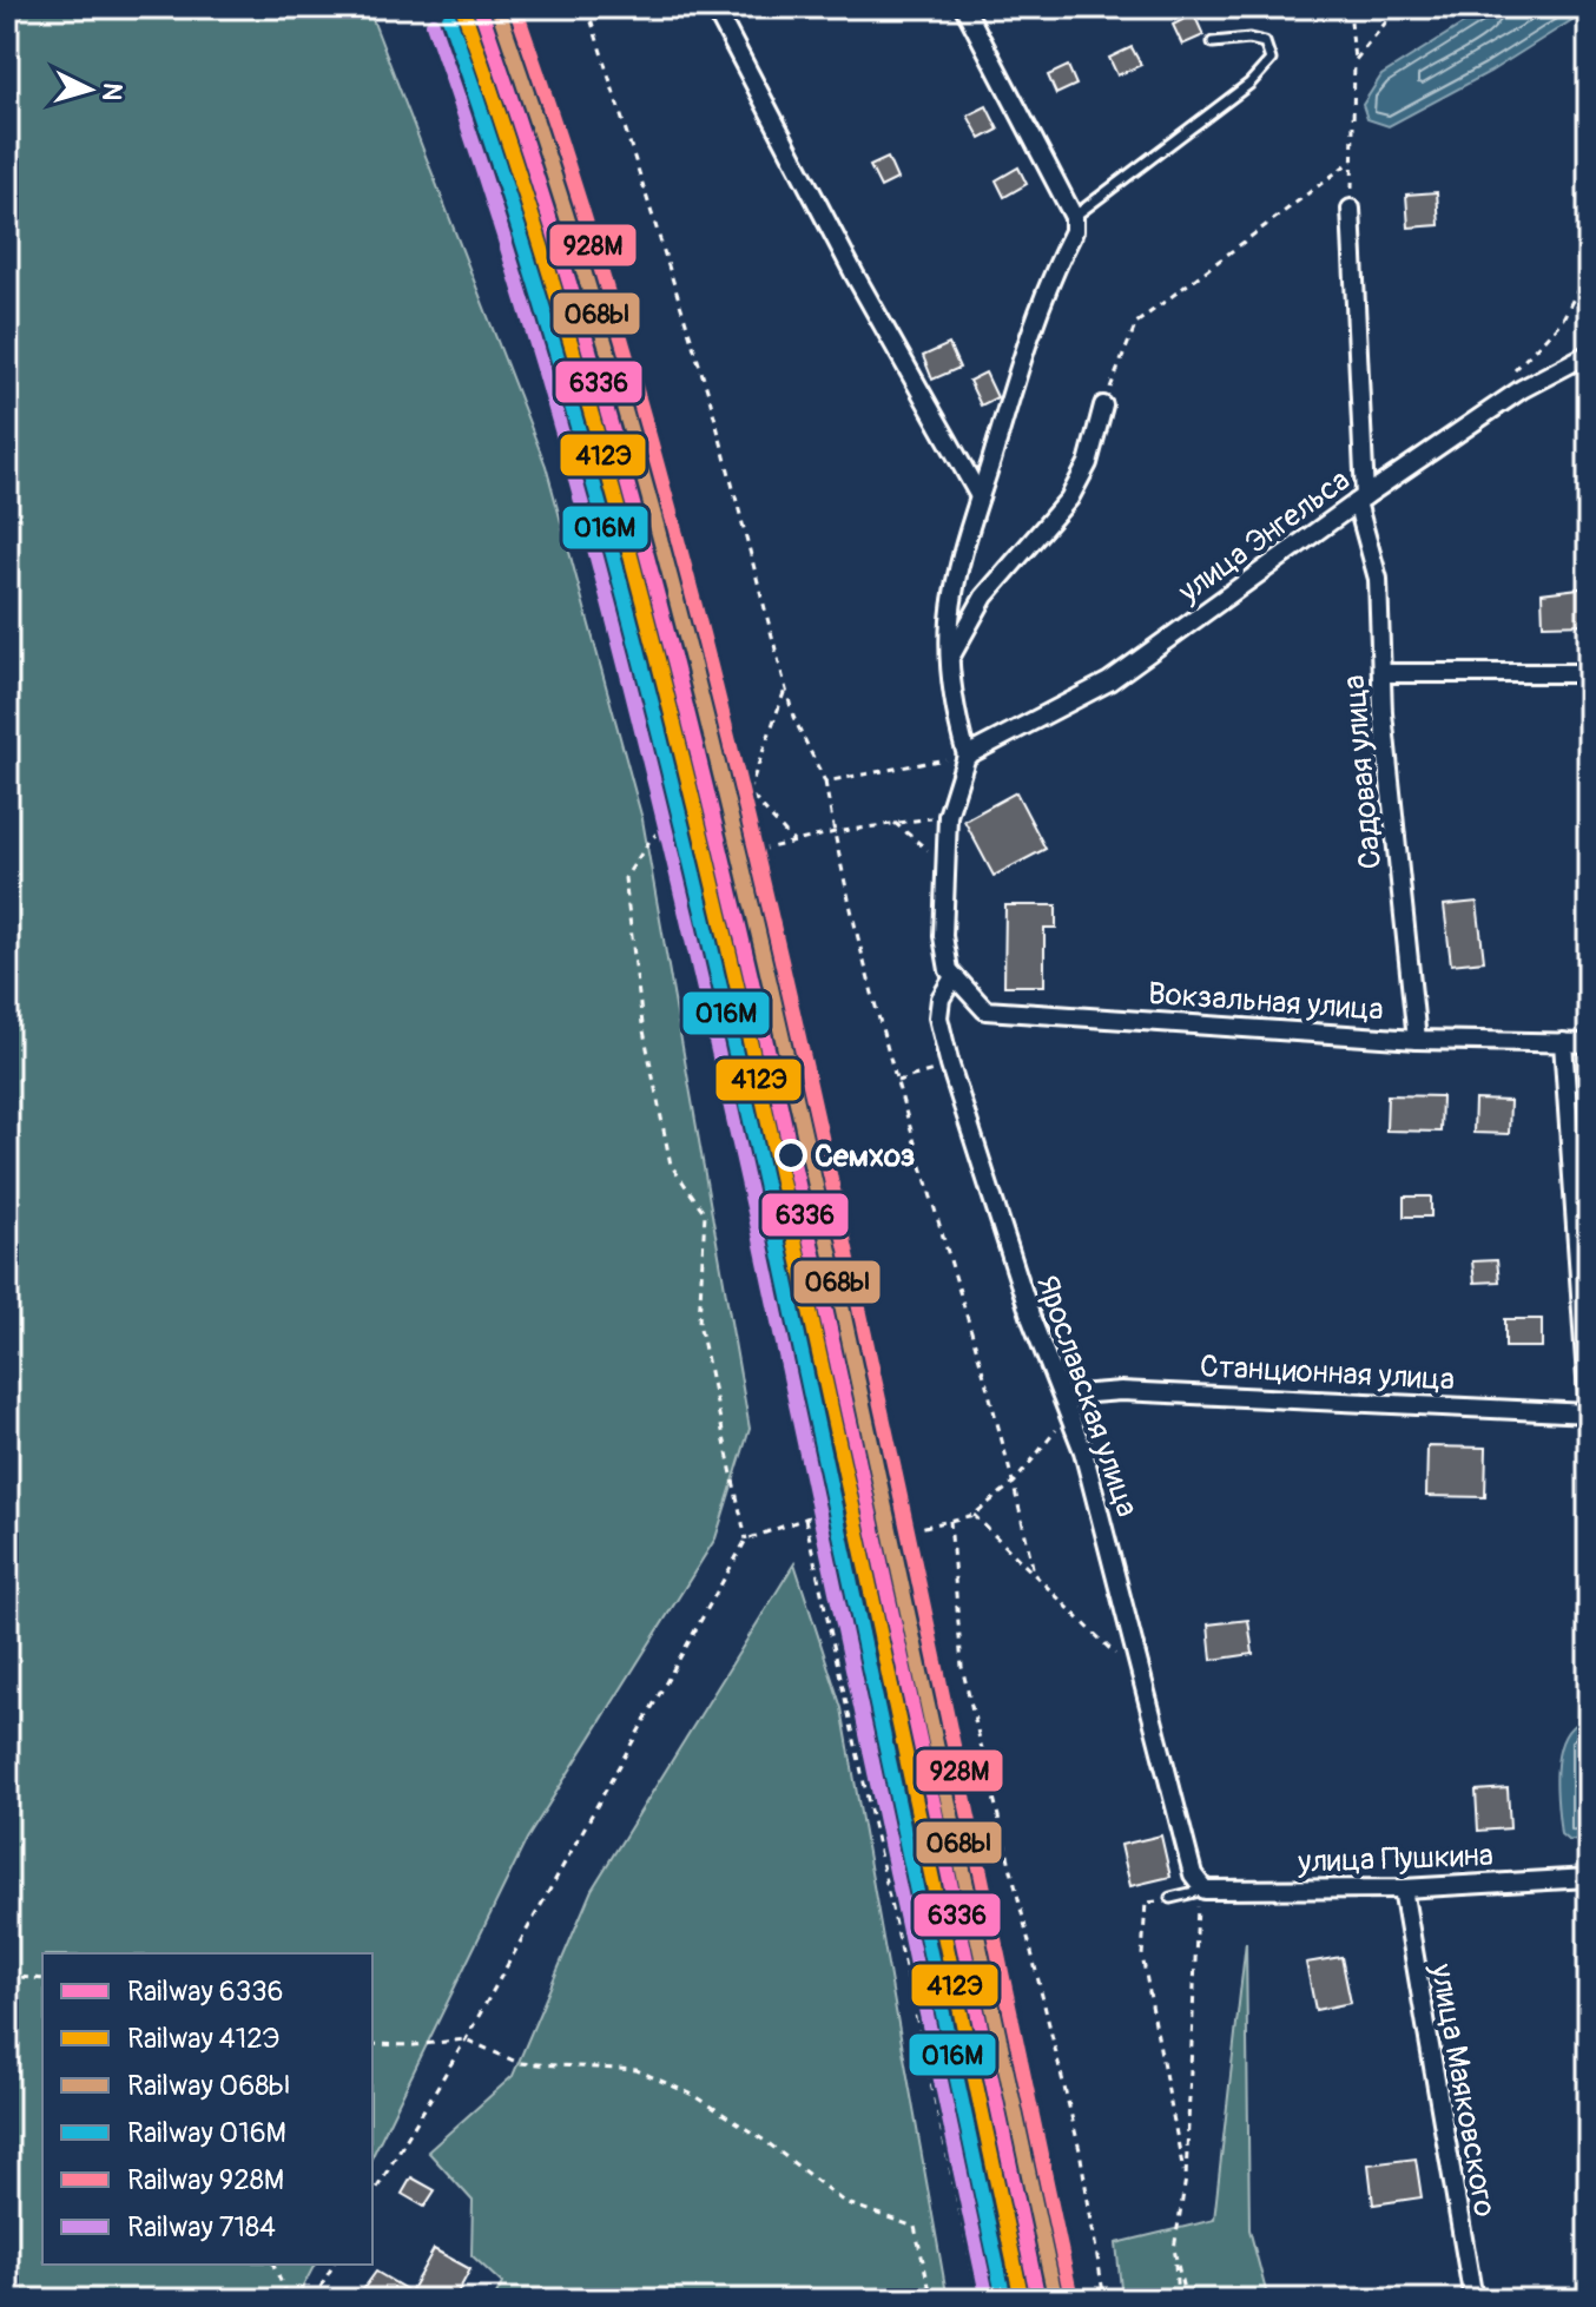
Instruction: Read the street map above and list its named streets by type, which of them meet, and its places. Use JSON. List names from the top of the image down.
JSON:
{
  "streets": {
    "street": [
      "улица Энгельса",
      "Садовая улица",
      "Вокзальная улица",
      "Станционная улица",
      "Ярославская улица",
      "улица Пушкина",
      "улица Маяковского"
    ]
  },
  "crossings": [
    ["улица Энгельса", "Садовая улица"],
    ["Садовая улица", "Вокзальная улица"],
    ["Вокзальная улица", "Ярославская улица"],
    ["Станционная улица", "Ярославская улица"],
    ["Ярославская улица", "улица Пушкина"],
    ["улица Пушкина", "улица Маяковского"]
  ],
  "places": ["Семхоз"],
  "lines": [
    "rail line 6336",
    "rail line 068Ы",
    "rail line 928М",
    "rail line 412Э",
    "rail line 016М",
    "rail line 7184"
  ],
  "legend": [
    "Railway 6336",
    "Railway 412Э",
    "Railway 068Ы",
    "Railway 016М",
    "Railway 928М",
    "Railway 7184"
  ],
  "north": "right"
}
